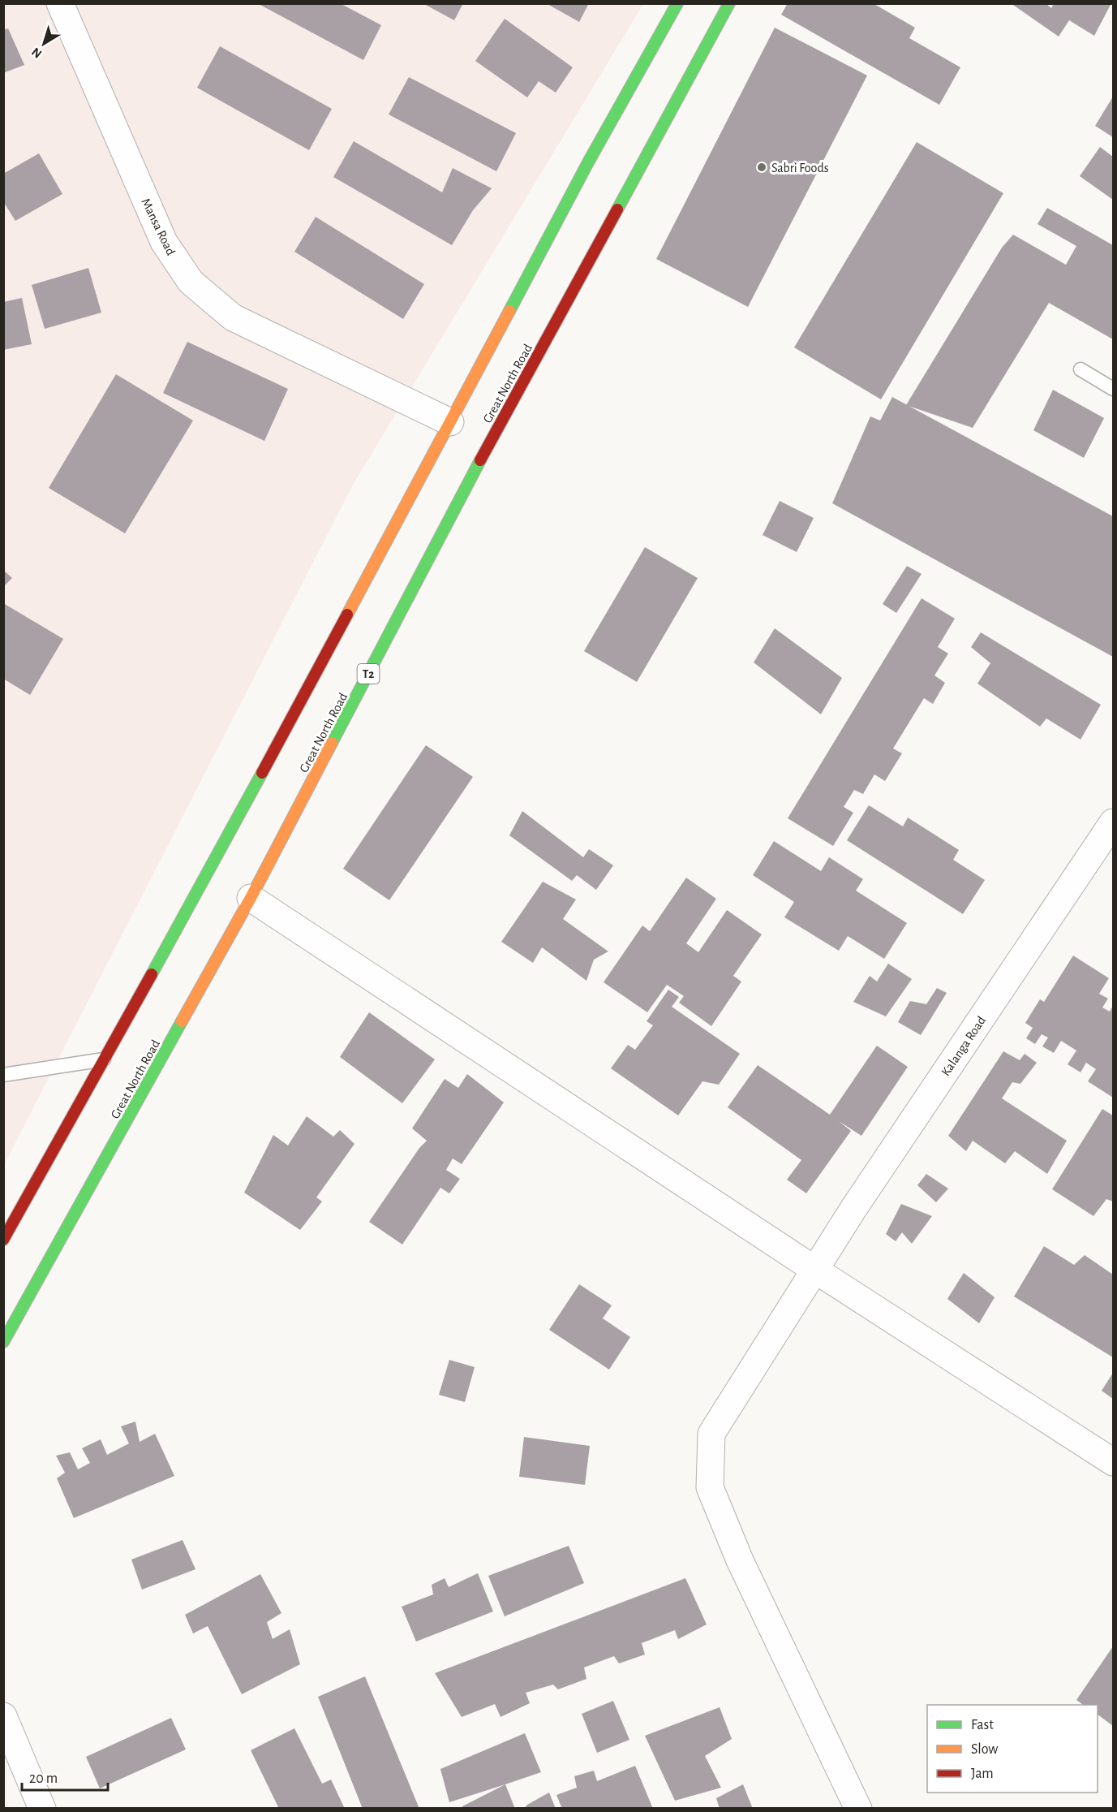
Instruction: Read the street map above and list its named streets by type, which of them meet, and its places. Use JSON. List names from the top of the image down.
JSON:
{
  "streets": {
    "main road": ["Great North Road", "T2"],
    "street": ["Mansa Road", "Kalanga Road"]
  },
  "places": ["Sabri Foods"],
  "legend": ["Fast", "Slow", "Jam"],
  "scale_bar": "20 m",
  "north": "bottom left"
}
